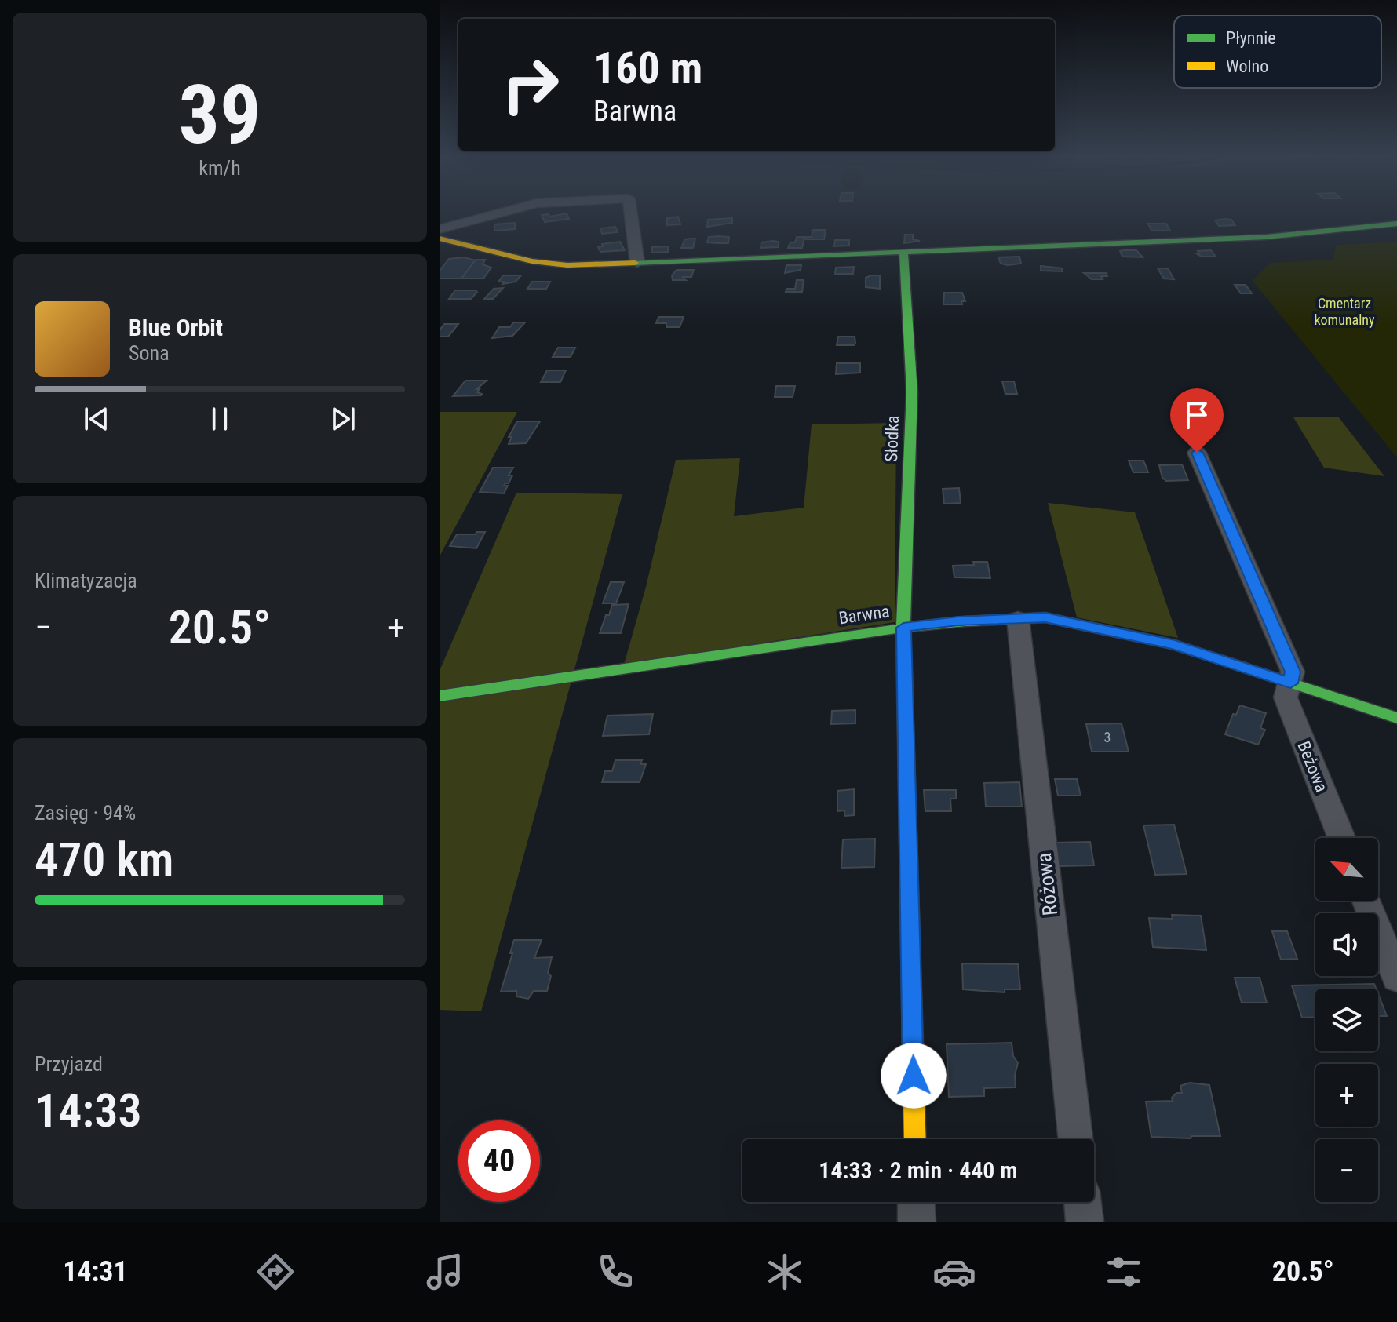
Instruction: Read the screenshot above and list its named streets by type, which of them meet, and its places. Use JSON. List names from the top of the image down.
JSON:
{
  "streets": {
    "street": [
      "Słodka",
      "Barwna",
      "Beżowa",
      "Różowa"
    ]
  },
  "crossings": [
    ["Słodka", "Barwna"],
    ["Barwna", "Beżowa"],
    ["Barwna", "Różowa"]
  ],
  "parks": ["Cmentarz komunalny"],
  "house_numbers": ["3"],
  "legend": ["Płynnie", "Wolno"],
  "north": "top left",
  "page": {
    "tile": [
      ["39", "km/h"],
      "Klimatyzacja",
      ["Zasięg · 94%", "470 km"],
      ["Przyjazd", "14:33"]
    ],
    "turn": ["160 m", "Barwna"],
    "song": ["Blue Orbit", "Sona"],
    "heat": ["−", "20.5°", "+"],
    "map_buttons": ["+", "−"],
    "limit": "40",
    "trip": "14:33 · 2 min · 440 m",
    "tabs": ["14:31", "20.5°"]
  }
}
